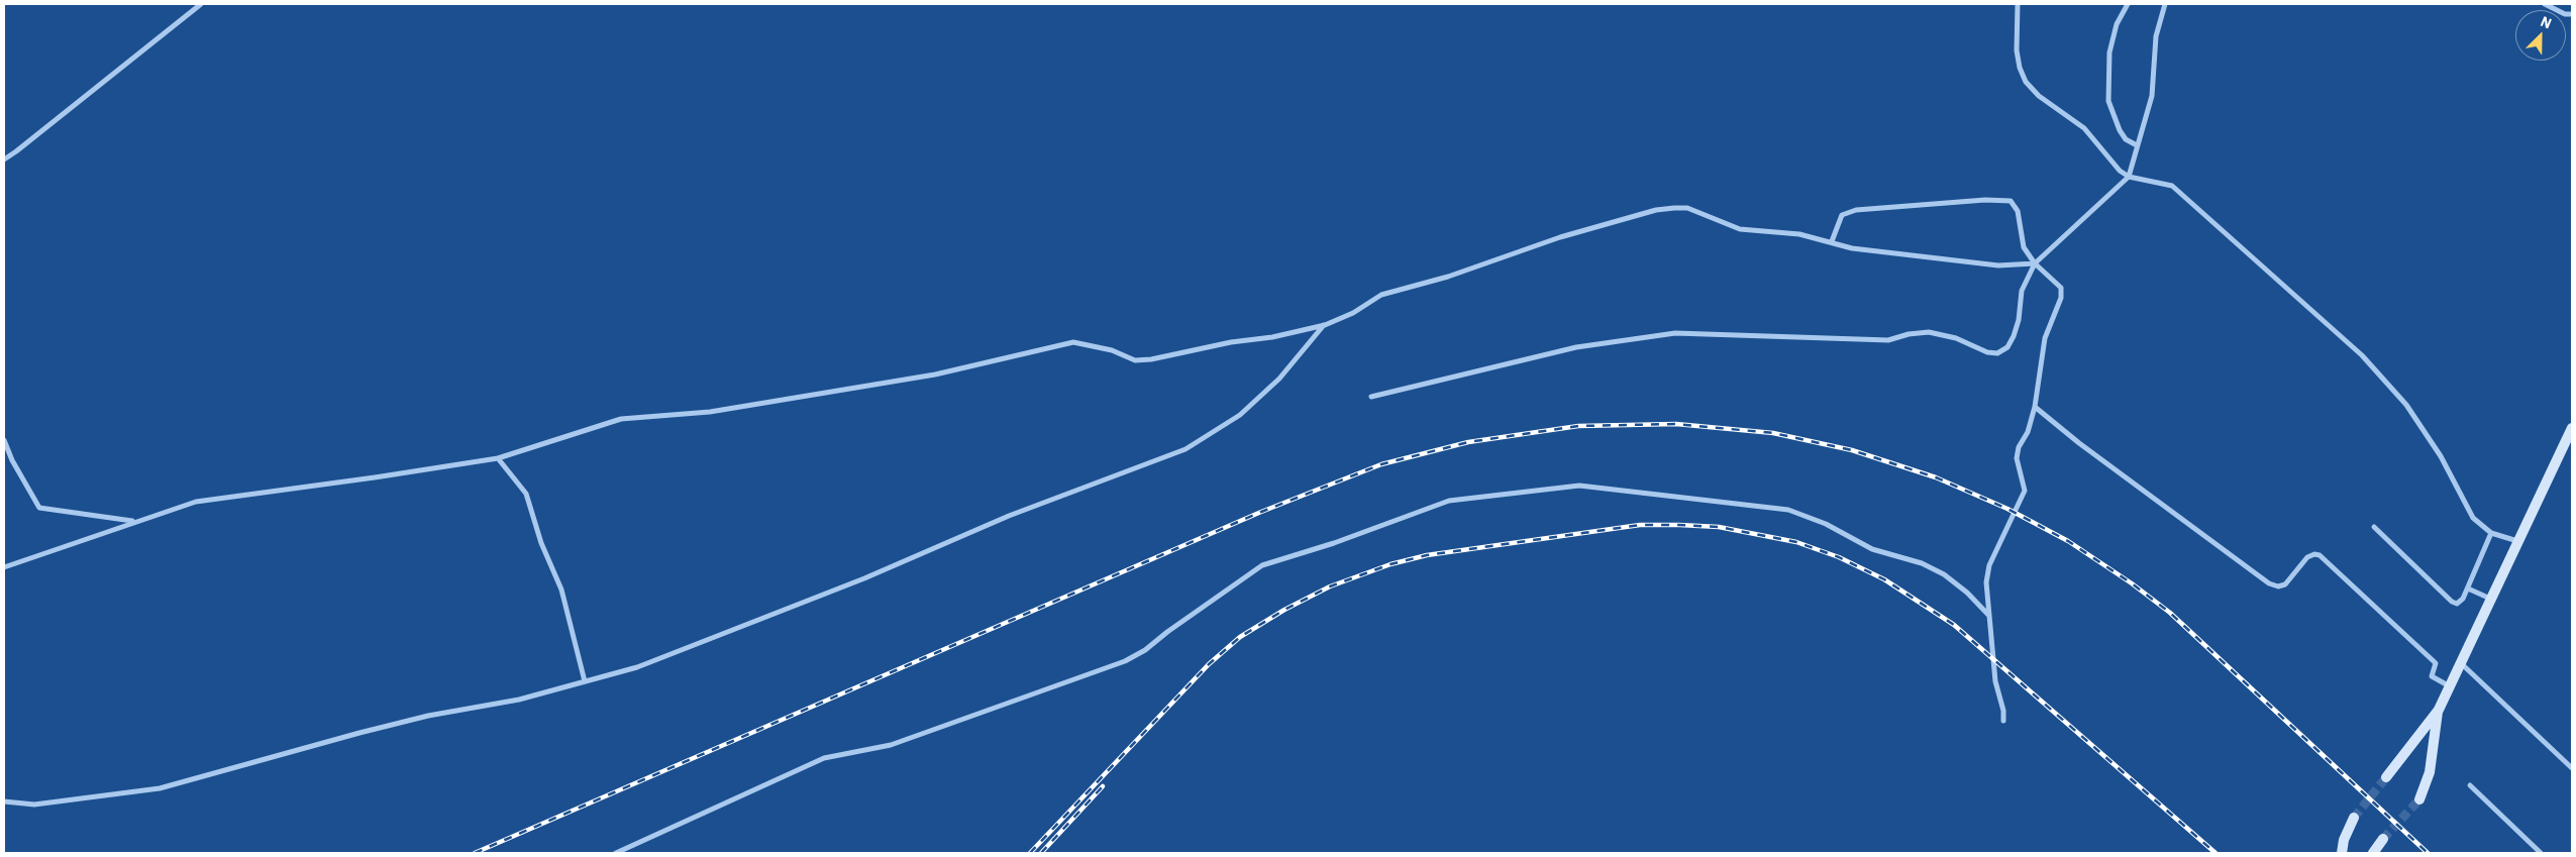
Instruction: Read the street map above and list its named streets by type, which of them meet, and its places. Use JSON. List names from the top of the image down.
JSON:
{
  "north": "top right"
}
